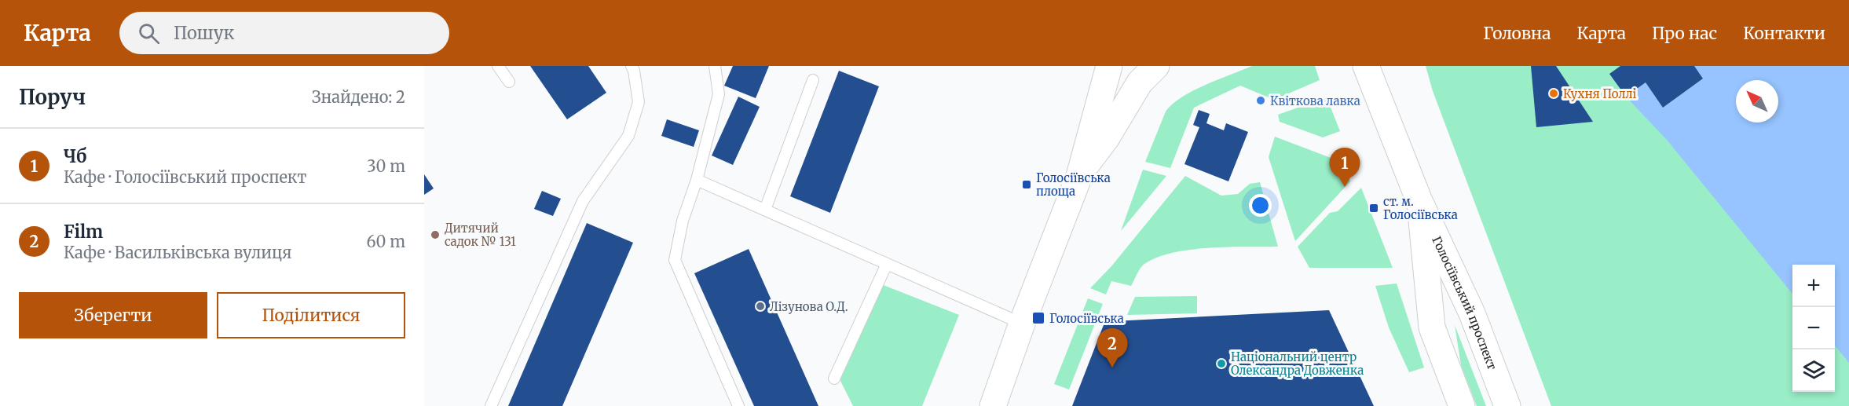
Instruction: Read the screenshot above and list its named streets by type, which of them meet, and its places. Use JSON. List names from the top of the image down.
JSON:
{
  "streets": {
    "main road": ["Голосіївський проспект"]
  },
  "places": {
    "other": [
      "Кухня Поллі",
      "Квіткова лавка",
      "Дитячий садок № 131",
      "Лізунова О.Д.",
      "Національний центр Олександра Довженка"
    ],
    "transit": ["Голосіївська площа", "ст. м. Голосіївська", "Голосіївська"]
  },
  "north": "top left",
  "page": {
    "header": "Карта",
    "search": "Пошук",
    "nav": [
      "Головна",
      "Карта",
      "Про нас",
      "Контакти"
    ],
    "heading": ["Поруч", "Знайдено: 2"],
    "list": [
      {
        "mark": "1",
        "name": "Чб",
        "note": "Кафе · Голосіївський проспект",
        "value": "30 m"
      },
      {
        "mark": "2",
        "name": "Film",
        "note": "Кафе · Васильківська вулиця",
        "value": "60 m"
      }
    ],
    "pins": ["1", "2"],
    "map_buttons": ["+", "−"],
    "buttons": ["Зберегти", "Поділитися"]
  }
}
